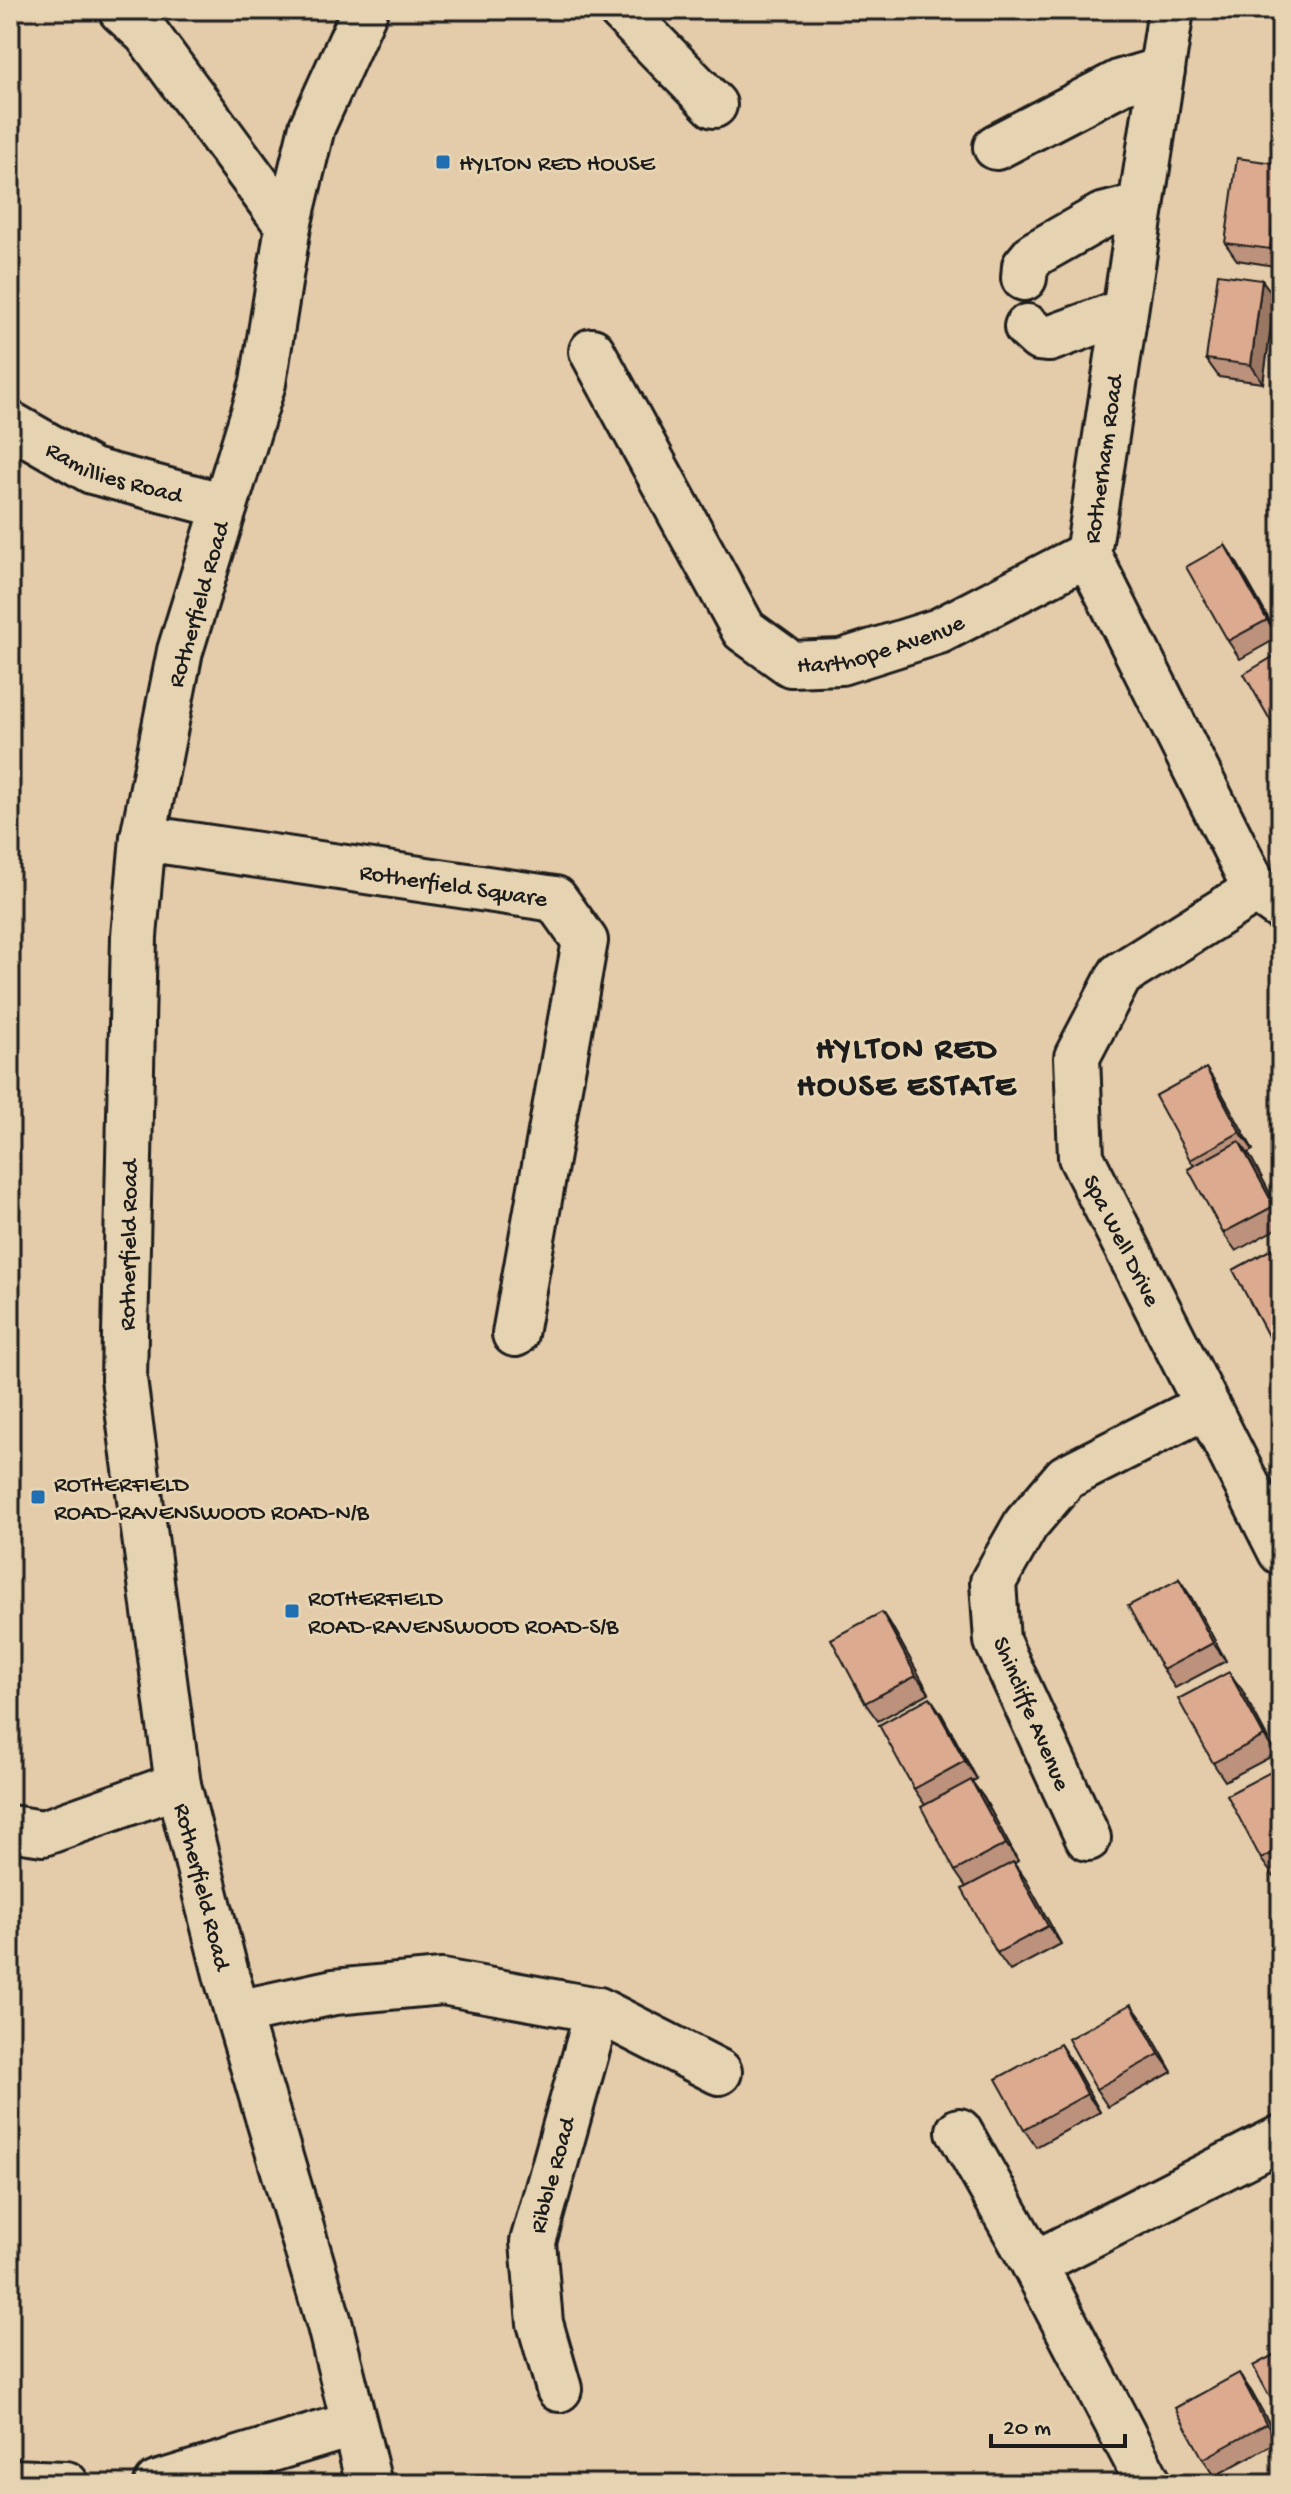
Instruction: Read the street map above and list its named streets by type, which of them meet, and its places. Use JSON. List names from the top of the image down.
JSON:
{
  "streets": {
    "street": [
      "Rotherham Road",
      "Ramillies Road",
      "Rotherfield Road",
      "Harthope Avenue",
      "Rotherfield Square",
      "Spa Well Drive",
      "Shincliffe Avenue",
      "Ribble Road"
    ]
  },
  "crossings": [
    ["Rotherham Road", "Harthope Avenue"],
    ["Rotherham Road", "Spa Well Drive"],
    ["Ramillies Road", "Rotherfield Road"],
    ["Rotherfield Road", "Rotherfield Square"],
    ["Spa Well Drive", "Shincliffe Avenue"]
  ],
  "districts": ["HYLTON RED HOUSE ESTATE"],
  "places": {
    "transit": ["HYLTON RED HOUSE", "ROTHERFIELD ROAD-RAVENSWOOD ROAD-N/B", "ROTHERFIELD ROAD-RAVENSWOOD ROAD-S/B"]
  },
  "scale_bar": "20 m"
}
